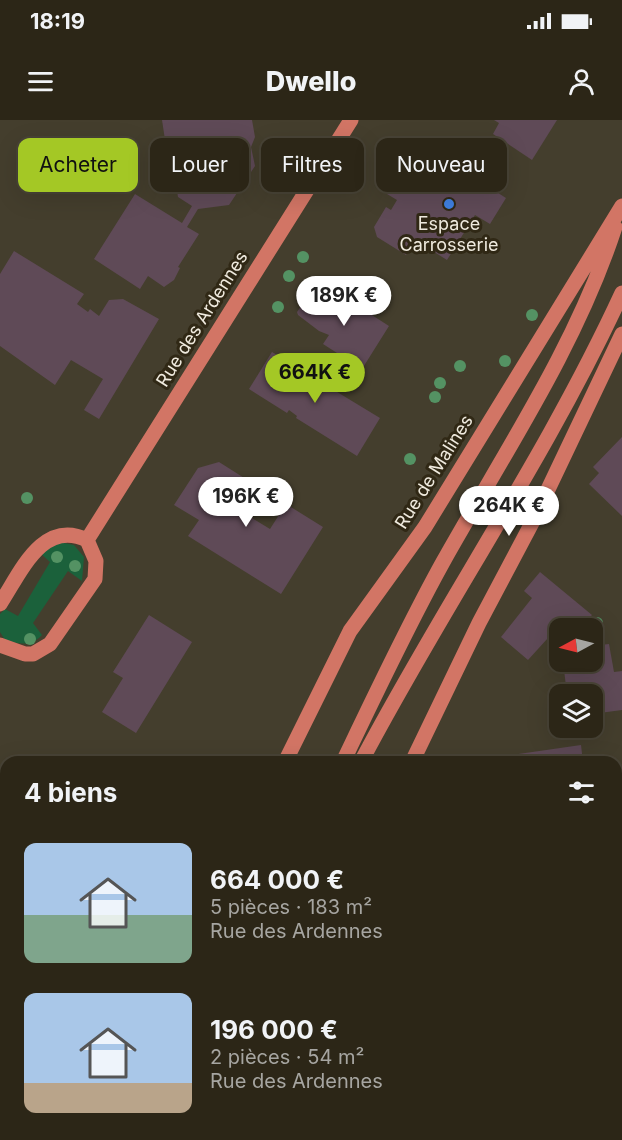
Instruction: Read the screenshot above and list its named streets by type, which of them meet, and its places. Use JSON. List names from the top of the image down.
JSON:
{
  "streets": {
    "main road": ["Rue des Ardennes", "Rue de Malines"]
  },
  "places": ["Espace Carrosserie"],
  "north": "left",
  "page": {
    "status": "18:19",
    "header": "Dwello",
    "chip": [
      "Acheter",
      "Louer",
      "Filtres",
      "Nouveau"
    ],
    "price": [
      "189K €",
      "664K €",
      "196K €",
      "264K €"
    ],
    "heading": "4 biens",
    "list": [
      {
        "name": "664 000 €",
        "note": "5 pièces · 183 m² · Rue des Ardennes"
      },
      {
        "name": "196 000 €",
        "note": "2 pièces · 54 m² · Rue des Ardennes"
      }
    ]
  }
}
